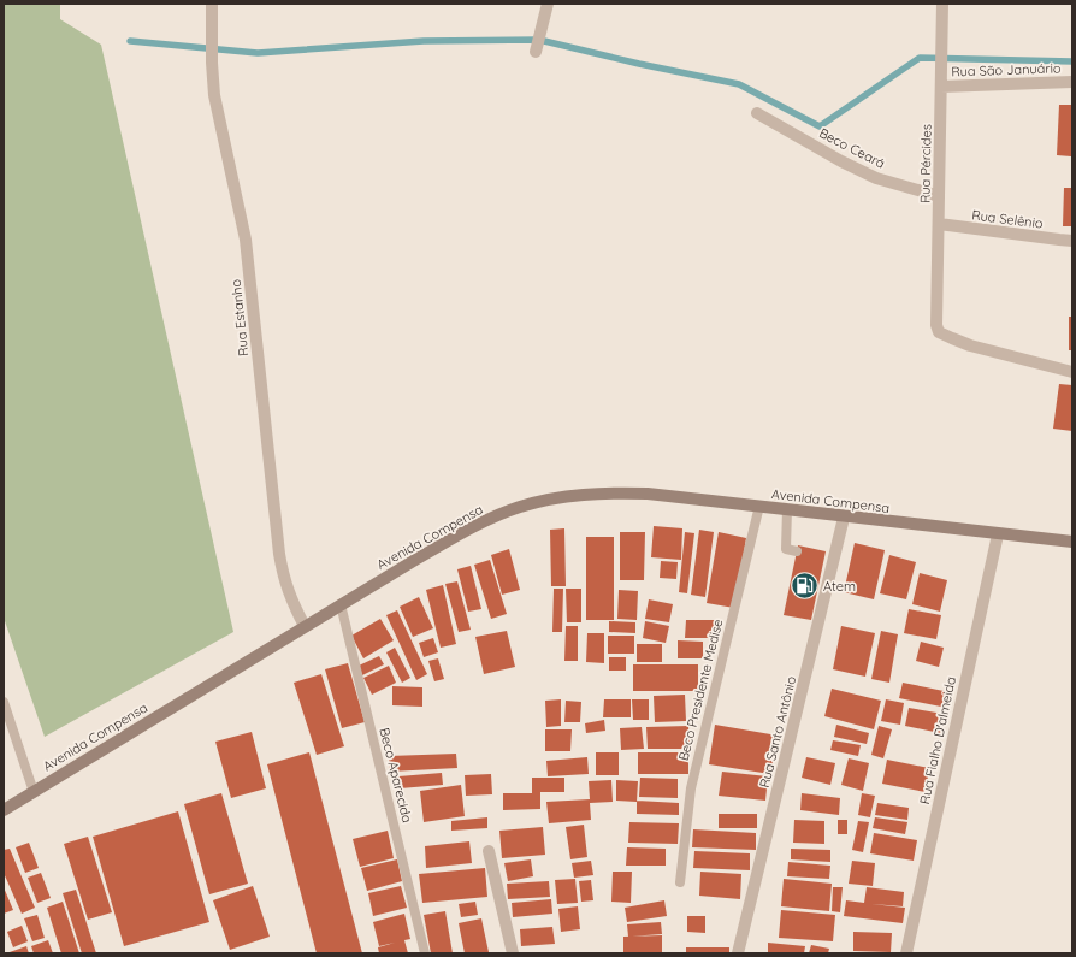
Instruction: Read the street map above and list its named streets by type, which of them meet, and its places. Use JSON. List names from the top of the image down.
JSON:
{
  "streets": {
    "street": [
      "Rua São Januário",
      "Beco Ceará",
      "Rua Pércides",
      "Rua Selênio",
      "Rua Estanho",
      "Avenida Compensa",
      "Rua Santo Antônio",
      "Rua Fialho D'almeida"
    ],
    "lane": ["Beco Presidente Medise", "Beco Aparecida"]
  },
  "crossings": [
    ["Rua São Januário", "Rua Pércides"],
    ["Beco Ceará", "Rua Pércides"],
    ["Rua Pércides", "Rua Selênio"],
    ["Rua Estanho", "Avenida Compensa"],
    ["Avenida Compensa", "Beco Presidente Medise"],
    ["Avenida Compensa", "Rua Santo Antônio"],
    ["Avenida Compensa", "Rua Fialho D'almeida"],
    ["Avenida Compensa", "Beco Aparecida"]
  ],
  "places": {
    "fuel station": ["Atem"]
  }
}
